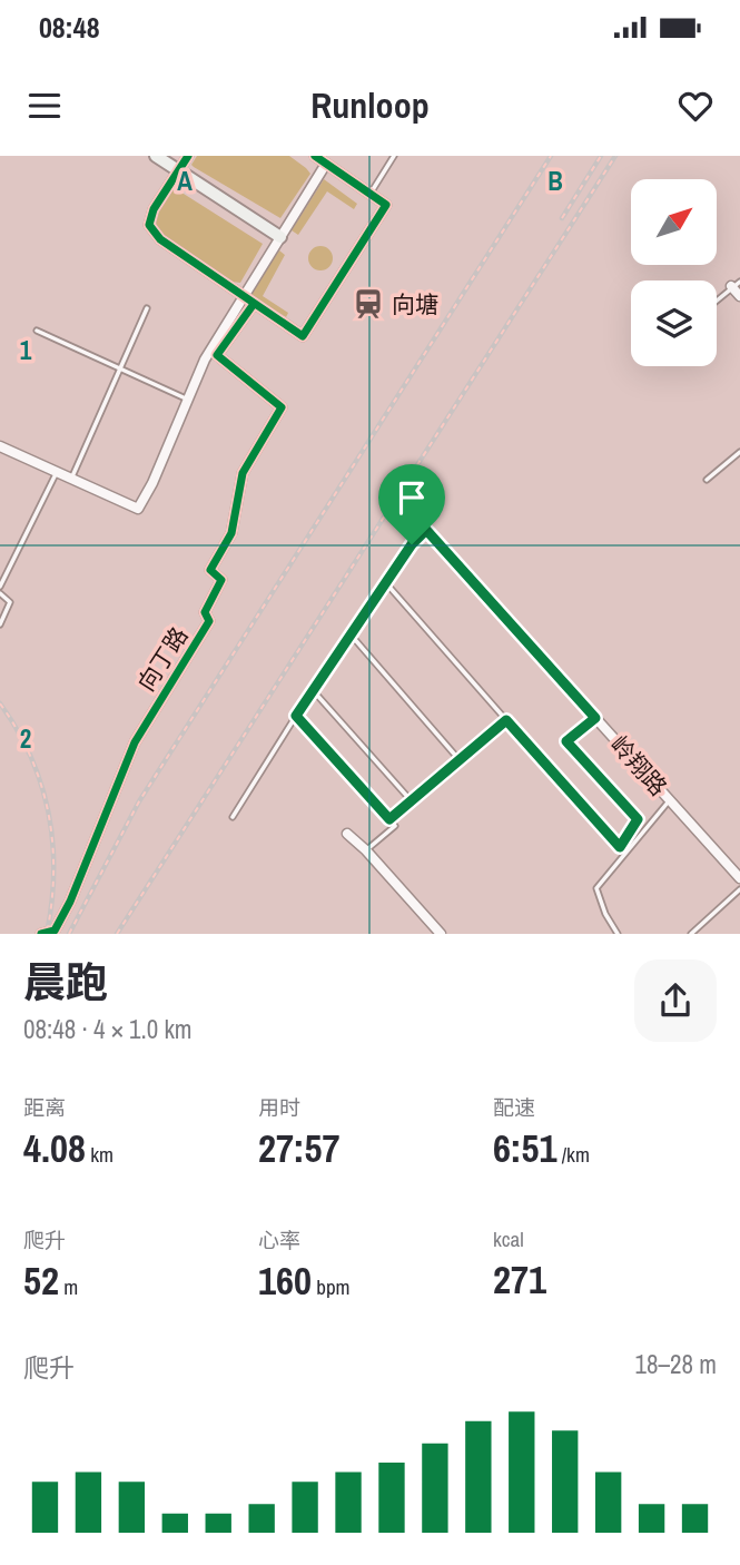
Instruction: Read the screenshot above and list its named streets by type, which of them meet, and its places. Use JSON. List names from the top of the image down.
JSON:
{
  "streets": {
    "street": ["向丁路", "岭翔路"]
  },
  "places": {
    "station": ["向塘"]
  },
  "north": "top right",
  "page": {
    "status": "08:48",
    "header": "Runloop",
    "heading": ["晨跑", "08:48 · 4 × 1.0 km"],
    "stats": [
      ["距离", "4.08 km"],
      ["用时", "27:57"],
      ["配速", "6:51 /km"],
      ["爬升", "52 m"],
      ["心率", "160 bpm"],
      ["kcal", "271"]
    ],
    "chart": ["爬升", "18–28 m"]
  },
  "grid": {
    "columns": ["A", "B"],
    "rows": ["1", "2"]
  }
}
